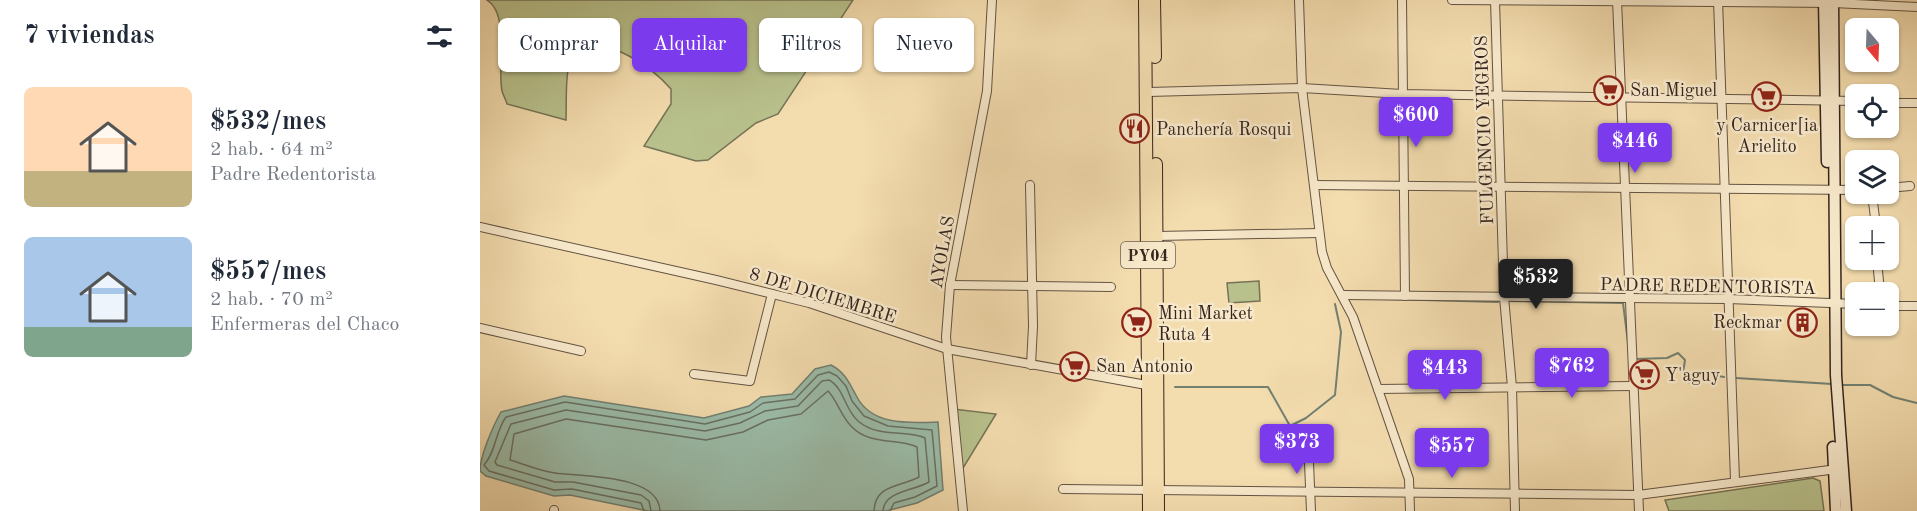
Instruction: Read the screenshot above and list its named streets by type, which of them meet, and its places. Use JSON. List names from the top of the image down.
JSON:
{
  "streets": {
    "main road": ["PY04"],
    "street": [
      "FULGENCIO YEGROS",
      "AYOLAS",
      "PADRE REDENTORISTA",
      "8 DE DICIEMBRE"
    ]
  },
  "crossings": [
    ["FULGENCIO YEGROS", "PADRE REDENTORISTA"],
    ["AYOLAS", "8 DE DICIEMBRE"],
    ["PY04", "8 DE DICIEMBRE"]
  ],
  "places": {
    "supermarket": [
      "San Miguel",
      "y Carnicer[ia Arielito",
      "Mini Market Ruta 4",
      "San Antonio",
      "Y'aguy"
    ],
    "restaurant": ["Panchería Rosqui"],
    "building": ["Reckmar"]
  },
  "north": "bottom",
  "page": {
    "heading": "7 viviendas",
    "map_buttons": ["+", "−"],
    "chip": [
      "Comprar",
      "Alquilar",
      "Filtros",
      "Nuevo"
    ],
    "list": [
      {
        "name": "$532/mes",
        "note": "2 hab. · 64 m² · Padre Redentorista"
      },
      {
        "name": "$557/mes",
        "note": "2 hab. · 70 m² · Enfermeras del Chaco"
      }
    ],
    "price": [
      "$600",
      "$446",
      "$532",
      "$762",
      "$443",
      "$373",
      "$557"
    ]
  }
}
